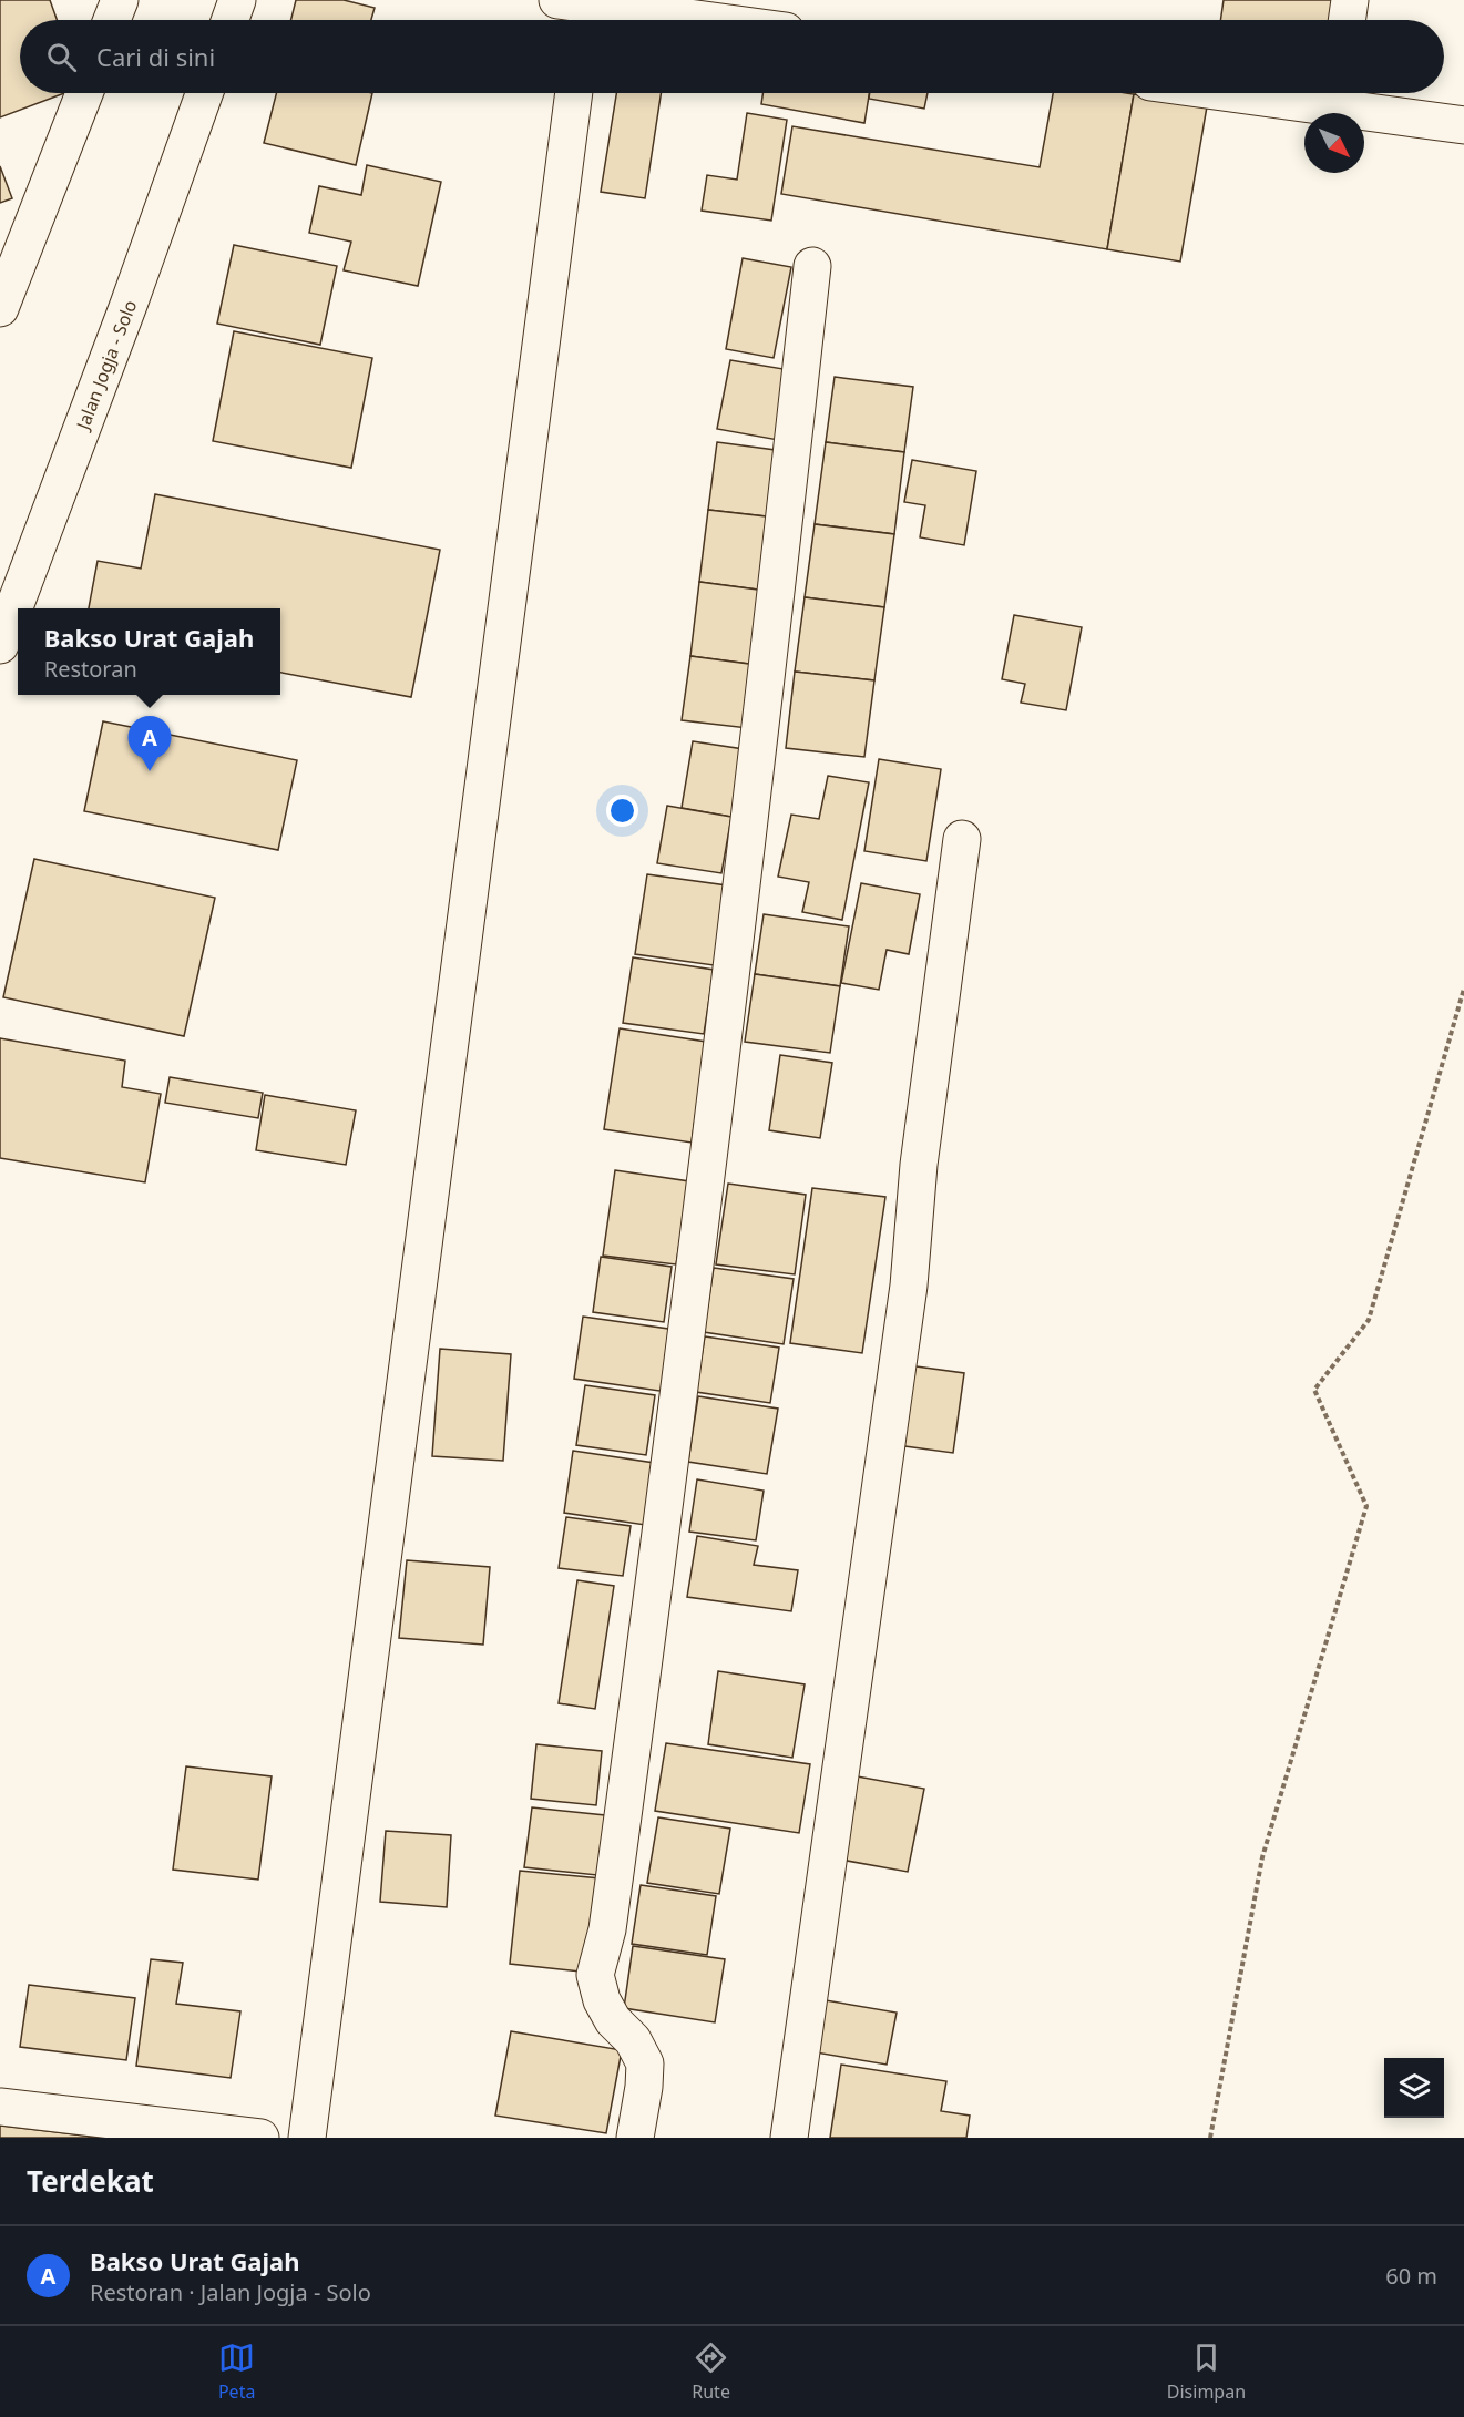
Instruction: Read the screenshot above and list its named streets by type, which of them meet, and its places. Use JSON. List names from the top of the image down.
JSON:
{
  "streets": {
    "main road": ["Jalan Jogja - Solo"]
  },
  "north": "bottom right",
  "page": {
    "search": "Cari di sini",
    "popup": ["Bakso Urat Gajah", "Restoran"],
    "pins": "A",
    "heading": "Terdekat",
    "list": [
      {
        "mark": "A",
        "name": "Bakso Urat Gajah",
        "note": "Restoran · Jalan Jogja - Solo",
        "value": "60 m"
      }
    ],
    "nav": ["Peta", "Rute", "Disimpan"]
  }
}
